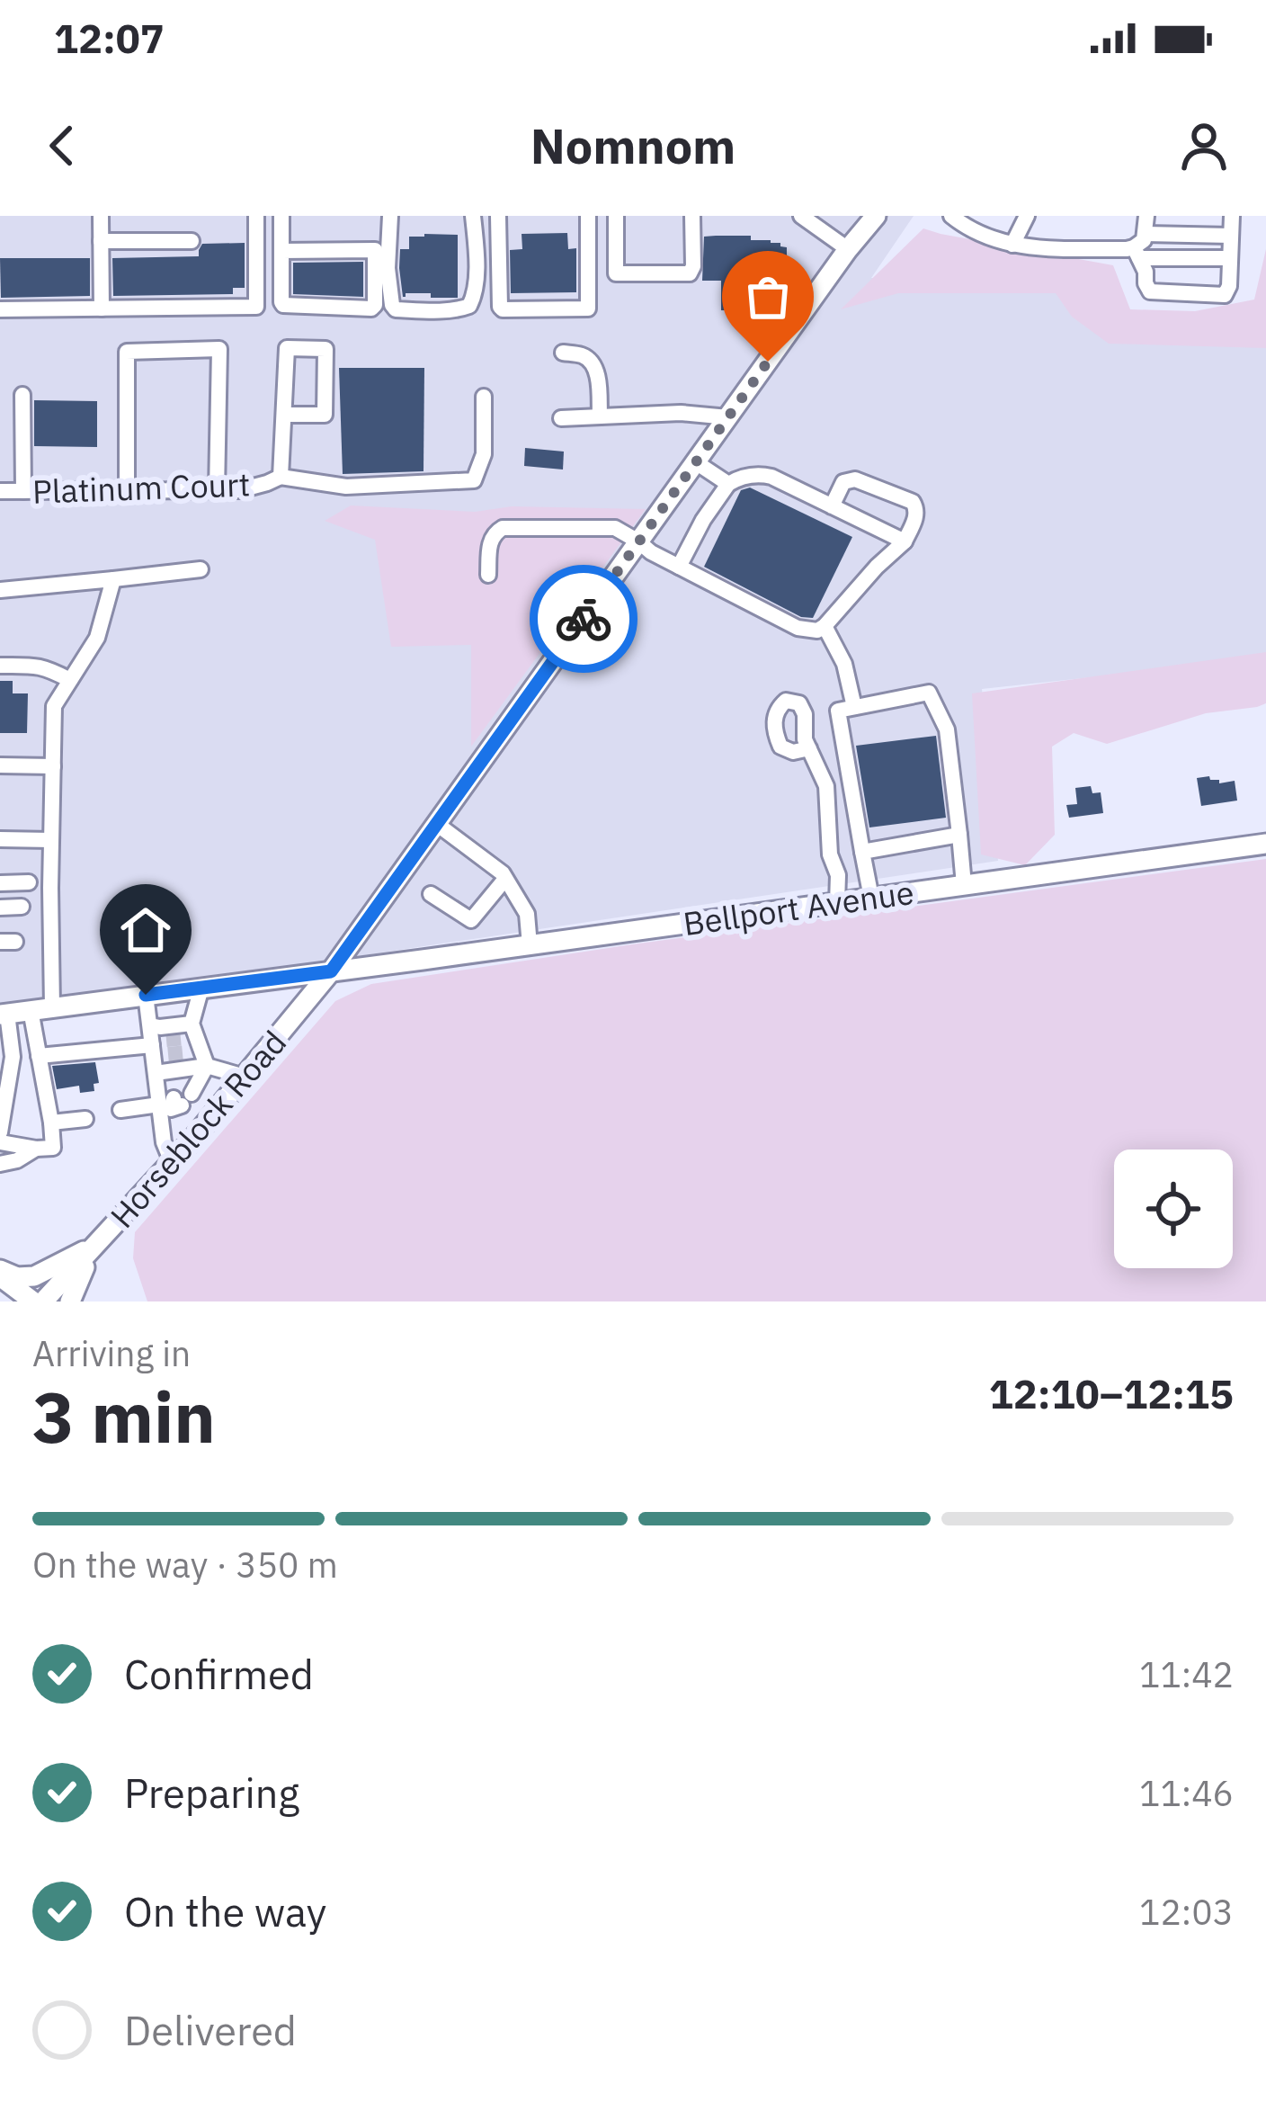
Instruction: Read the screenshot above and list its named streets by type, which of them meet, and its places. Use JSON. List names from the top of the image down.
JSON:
{
  "streets": {
    "main road": ["Bellport Avenue", "Horseblock Road"],
    "street": ["Platinum Court"]
  },
  "crossings": [
    ["Bellport Avenue", "Horseblock Road"]
  ],
  "page": {
    "status": "12:07",
    "header": "Nomnom",
    "heading": ["3 min", "Arriving in", "12:10–12:15"],
    "bar": "On the way · 350 m",
    "list": [
      ["Confirmed", "11:42"],
      ["Preparing", "11:46"],
      ["On the way", "12:03"],
      "Delivered"
    ]
  }
}
